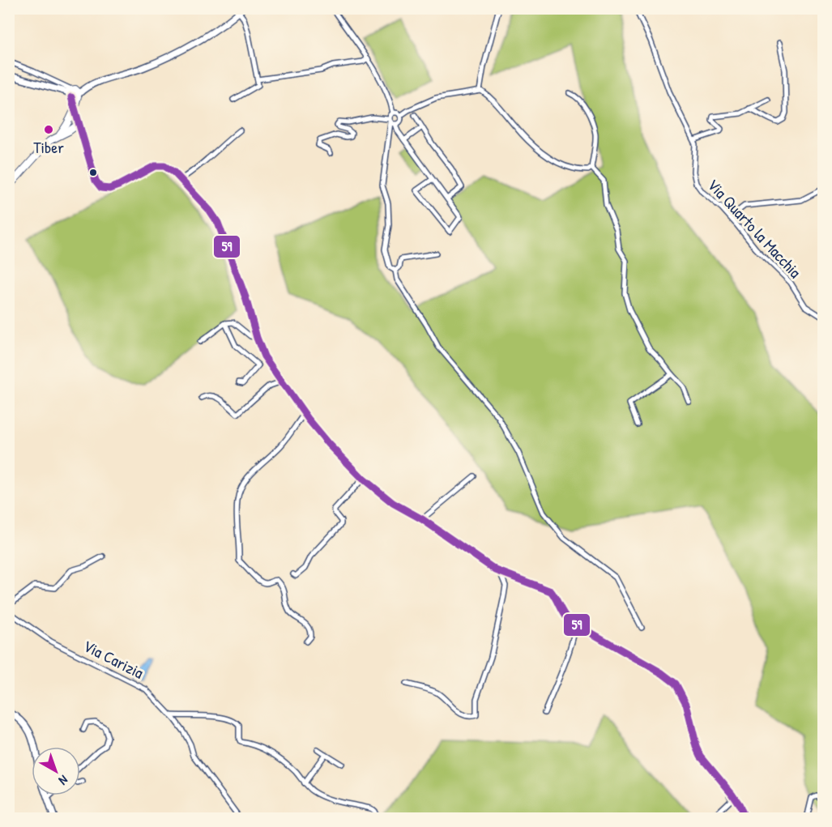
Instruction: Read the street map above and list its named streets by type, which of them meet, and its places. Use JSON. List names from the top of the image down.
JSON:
{
  "streets": {
    "street": ["Via Quarto la Macchia", "Via Carizia"]
  },
  "places": ["Tiber"],
  "lines": ["transit line 59"],
  "north": "bottom right"
}
